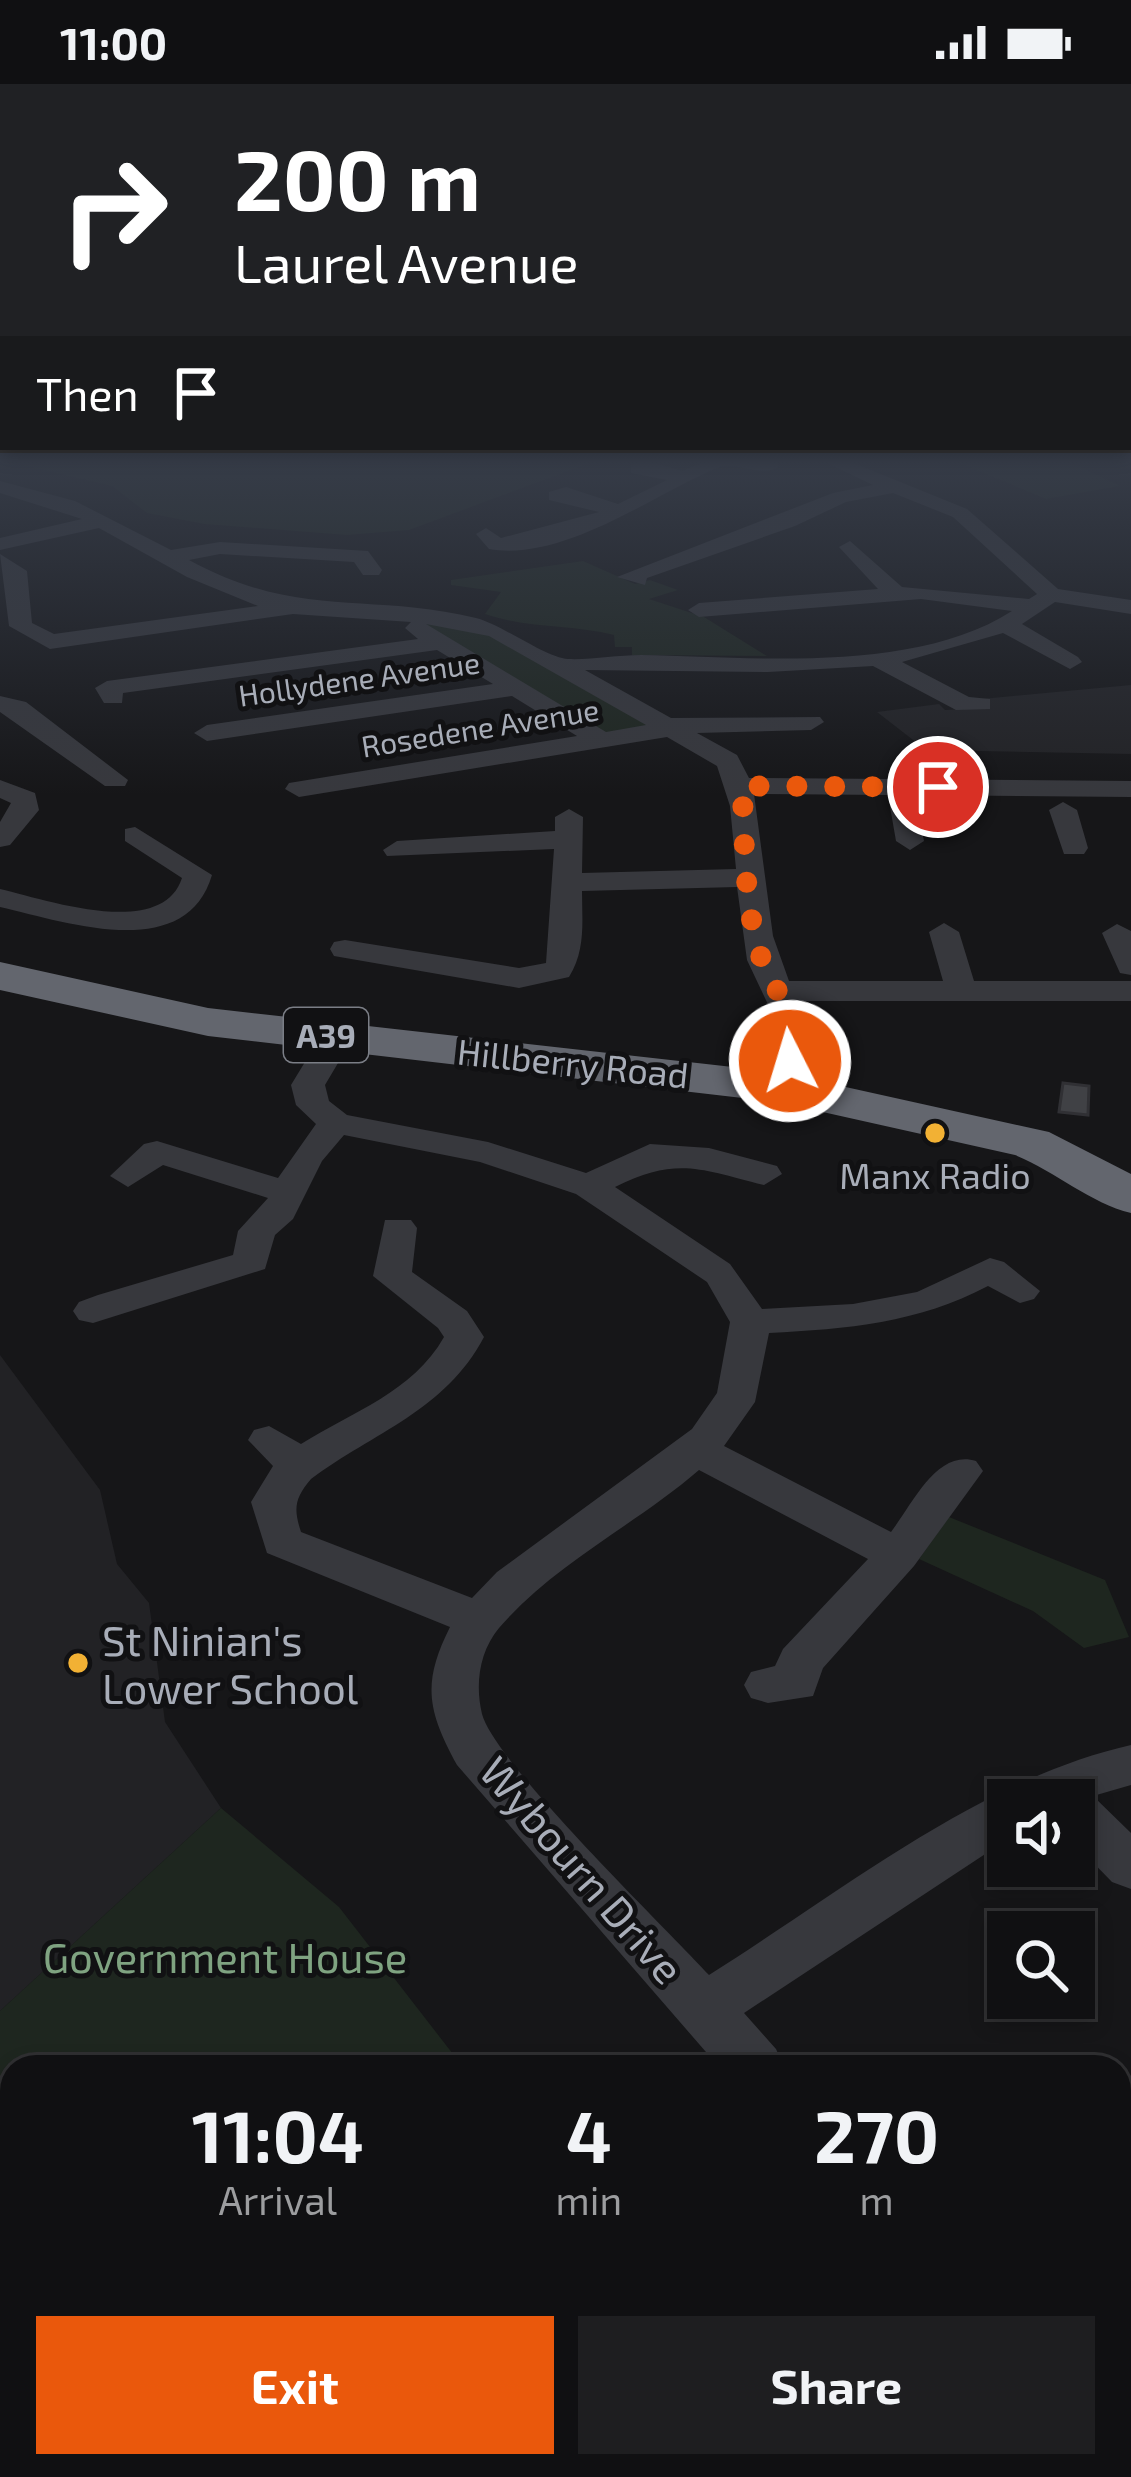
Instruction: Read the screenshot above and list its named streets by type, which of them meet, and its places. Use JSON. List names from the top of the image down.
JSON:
{
  "streets": {
    "highway": ["A39", "Hillberry Road"],
    "street": ["Hollydene Avenue", "Rosedene Avenue", "Wybourn Drive"]
  },
  "parks": ["Government House"],
  "places": ["Manx Radio", "St Ninian's Lower School"],
  "page": {
    "status": "11:00",
    "turn": ["200 m", "Laurel Avenue"],
    "then": "Then",
    "eta": [
      "11:04",
      "Arrival",
      "4",
      "min",
      "270",
      "m"
    ],
    "buttons": ["Exit", "Share"]
  }
}
